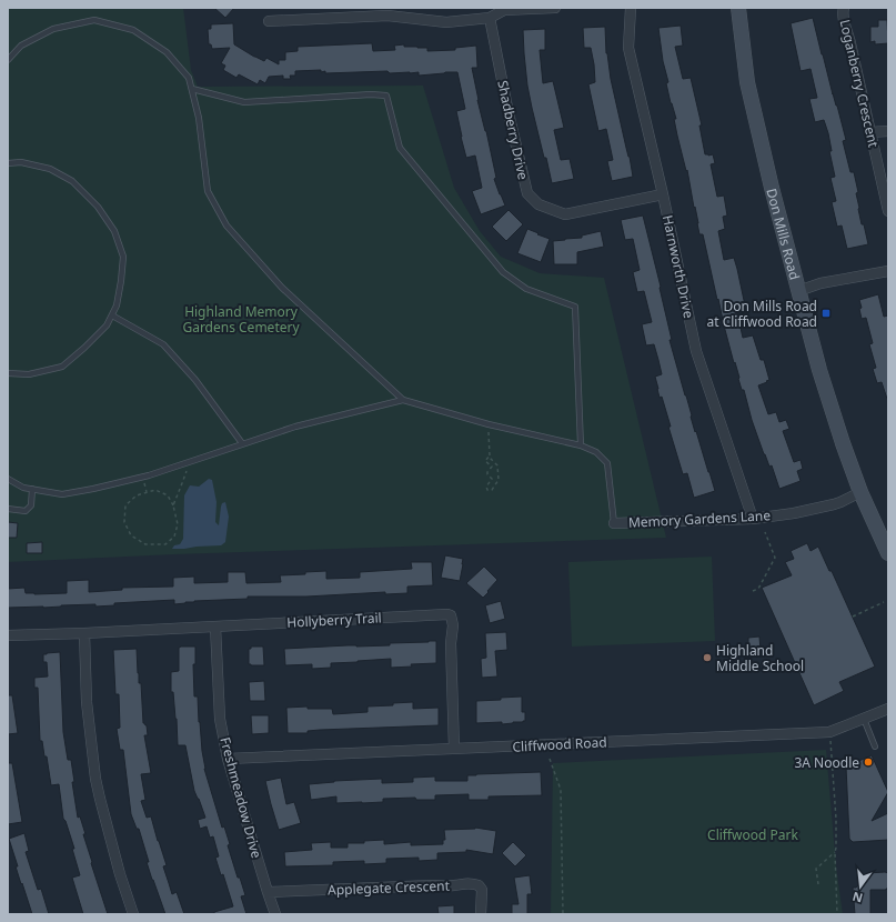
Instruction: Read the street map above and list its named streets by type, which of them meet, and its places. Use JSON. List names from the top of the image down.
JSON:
{
  "streets": {
    "main road": ["Don Mills Road"],
    "street": [
      "Loganberry Crescent",
      "Shadberry Drive",
      "Harnworth Drive",
      "Memory Gardens Lane",
      "Hollyberry Trail",
      "Cliffwood Road",
      "Freshmeadow Drive",
      "Applegate Crescent"
    ]
  },
  "crossings": [
    ["Shadberry Drive", "Harnworth Drive"],
    ["Don Mills Road", "Memory Gardens Lane"],
    ["Harnworth Drive", "Memory Gardens Lane"],
    ["Hollyberry Trail", "Cliffwood Road"],
    ["Hollyberry Trail", "Freshmeadow Drive"],
    ["Cliffwood Road", "Freshmeadow Drive"],
    ["Freshmeadow Drive", "Applegate Crescent"]
  ],
  "parks": ["Highland Memory Gardens Cemetery", "Cliffwood Park"],
  "places": {
    "transit": ["Don Mills Road at Cliffwood Road"],
    "other": ["Highland Middle School", "3A Noodle"]
  },
  "north": "bottom"
}
